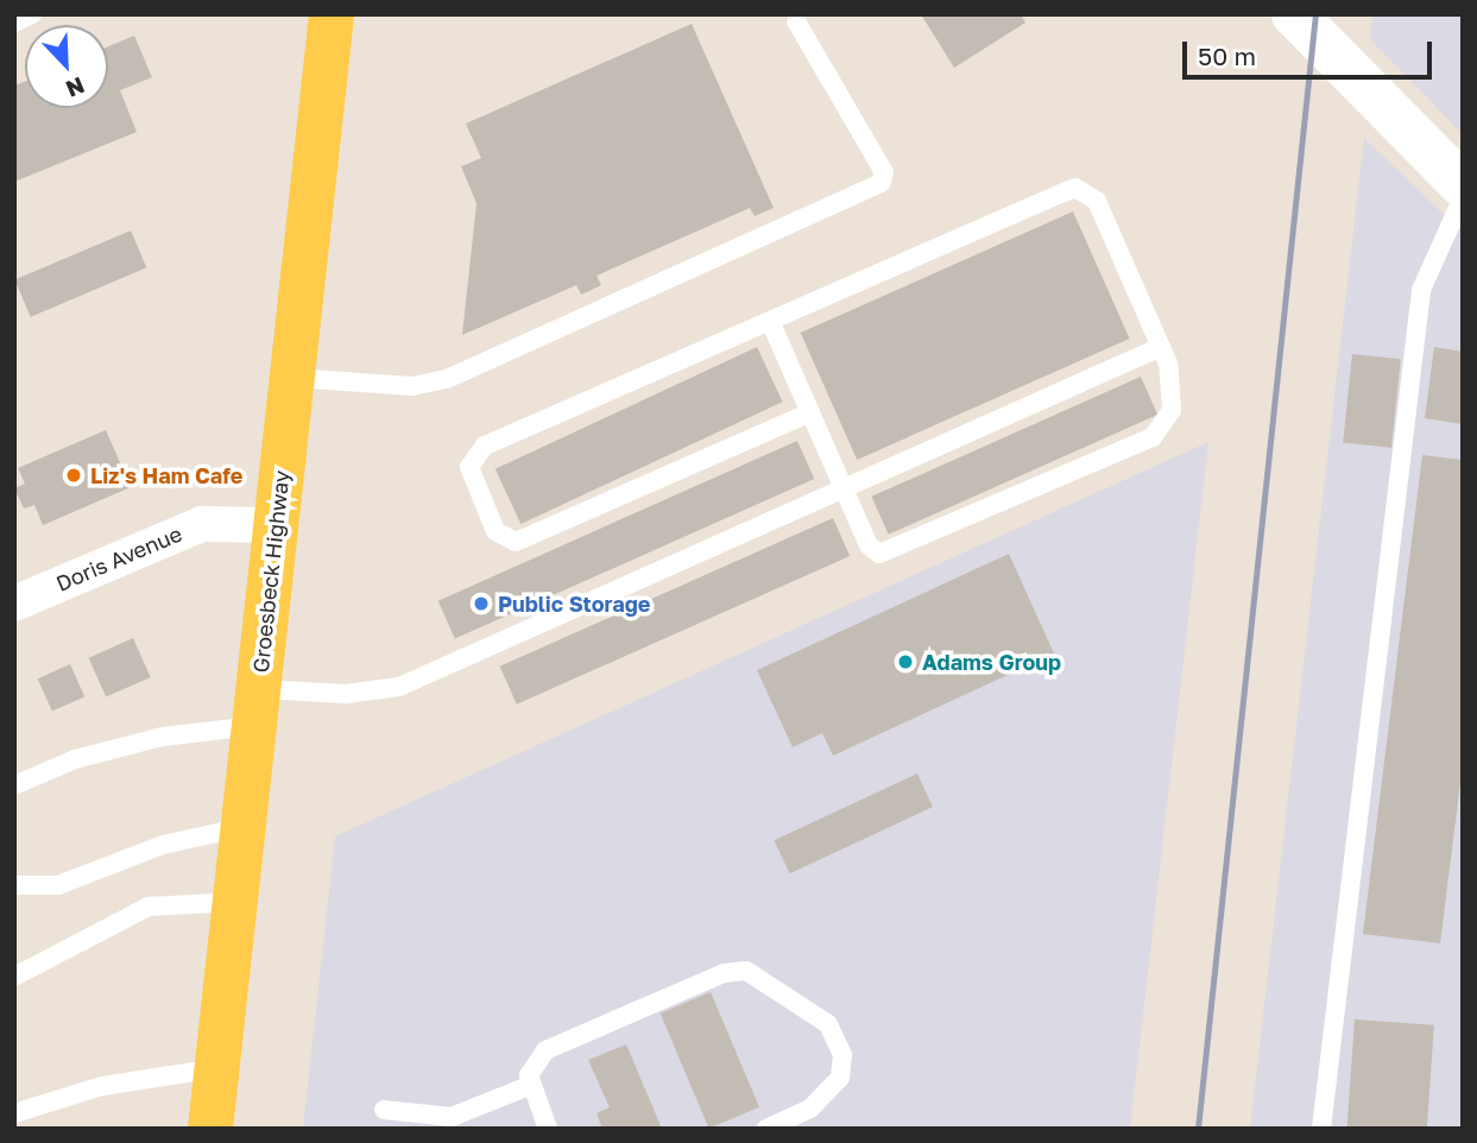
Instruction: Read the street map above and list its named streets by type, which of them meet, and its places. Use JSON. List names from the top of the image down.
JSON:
{
  "streets": {
    "main road": ["Groesbeck Highway"],
    "street": ["Doris Avenue"]
  },
  "crossings": [
    ["Doris Avenue", "Groesbeck Highway"]
  ],
  "places": ["Liz's Ham Cafe", "Public Storage", "Adams Group"],
  "scale_bar": "50 m",
  "north": "bottom right"
}
